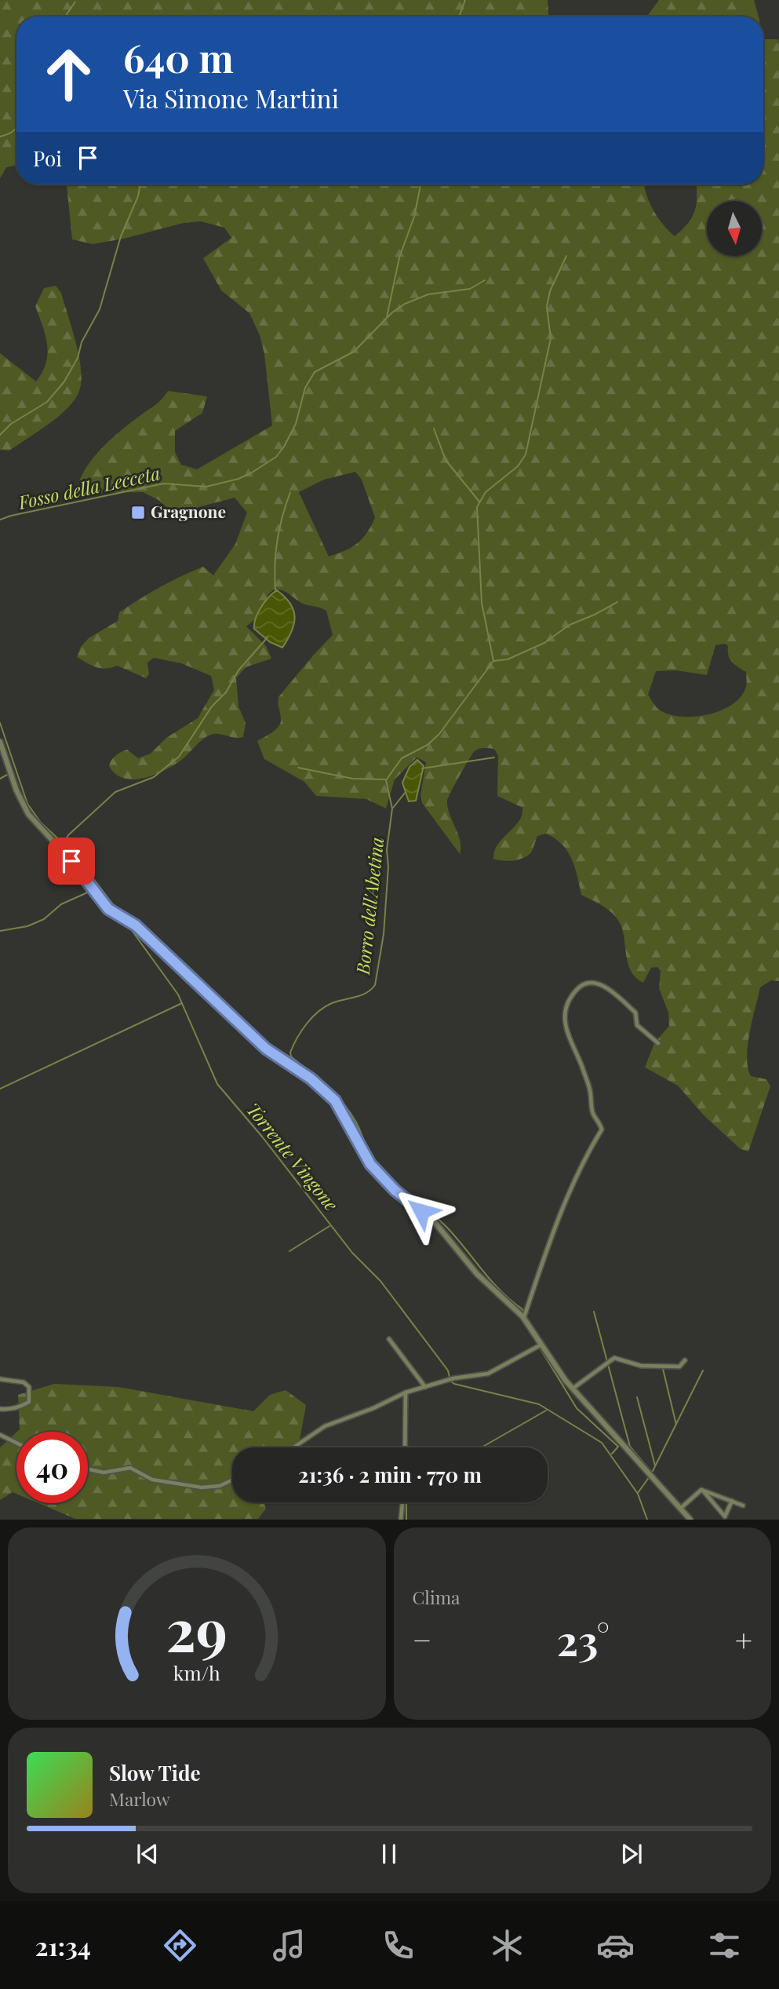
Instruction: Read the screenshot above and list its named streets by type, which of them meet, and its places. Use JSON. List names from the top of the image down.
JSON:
{
  "water": ["Fosso della Lecceta", "Borro dell'Abetina", "Torrente Vingone"],
  "places": {
    "transit": ["Gragnone"]
  },
  "north": "bottom",
  "page": {
    "turn": ["640 m", "Via Simone Martini"],
    "then": "Poi",
    "limit": "40",
    "trip": "21:36 · 2 min · 770 m",
    "tile": "Clima",
    "heat": ["−", "23°", "+"],
    "song": ["Slow Tide", "Marlow"],
    "tabs": "21:34",
    "gauge": ["29", "km/h"]
  }
}
